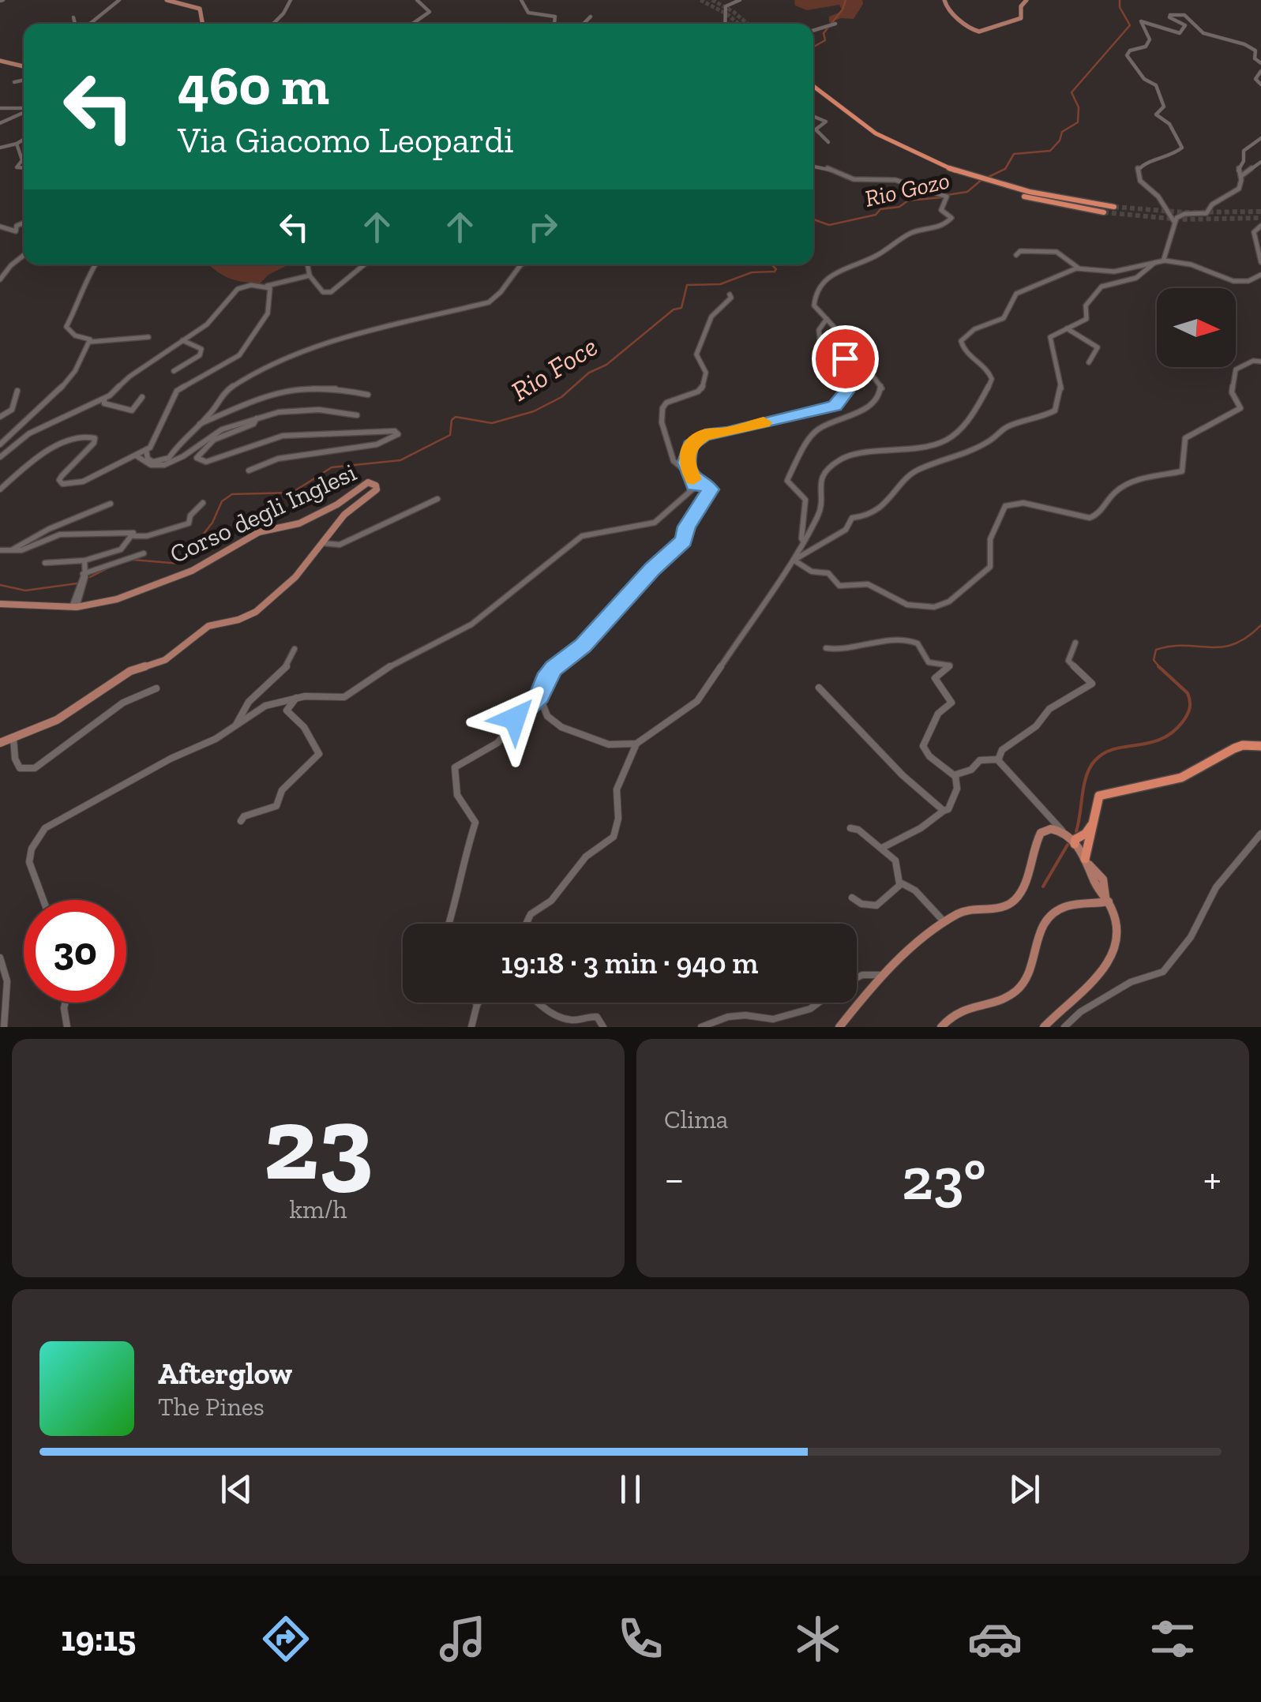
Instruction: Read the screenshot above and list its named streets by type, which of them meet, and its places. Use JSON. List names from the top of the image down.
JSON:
{
  "streets": {
    "main road": ["Corso degli Inglesi"]
  },
  "water": ["Rio Gozo", "Rio Foce"],
  "north": "right",
  "page": {
    "turn": ["460 m", "Via Giacomo Leopardi"],
    "limit": "30",
    "trip": "19:18 · 3 min · 940 m",
    "tile": [
      ["23", "km/h"],
      "Clima"
    ],
    "heat": ["−", "23°", "+"],
    "song": ["Afterglow", "The Pines"],
    "tabs": "19:15"
  }
}
